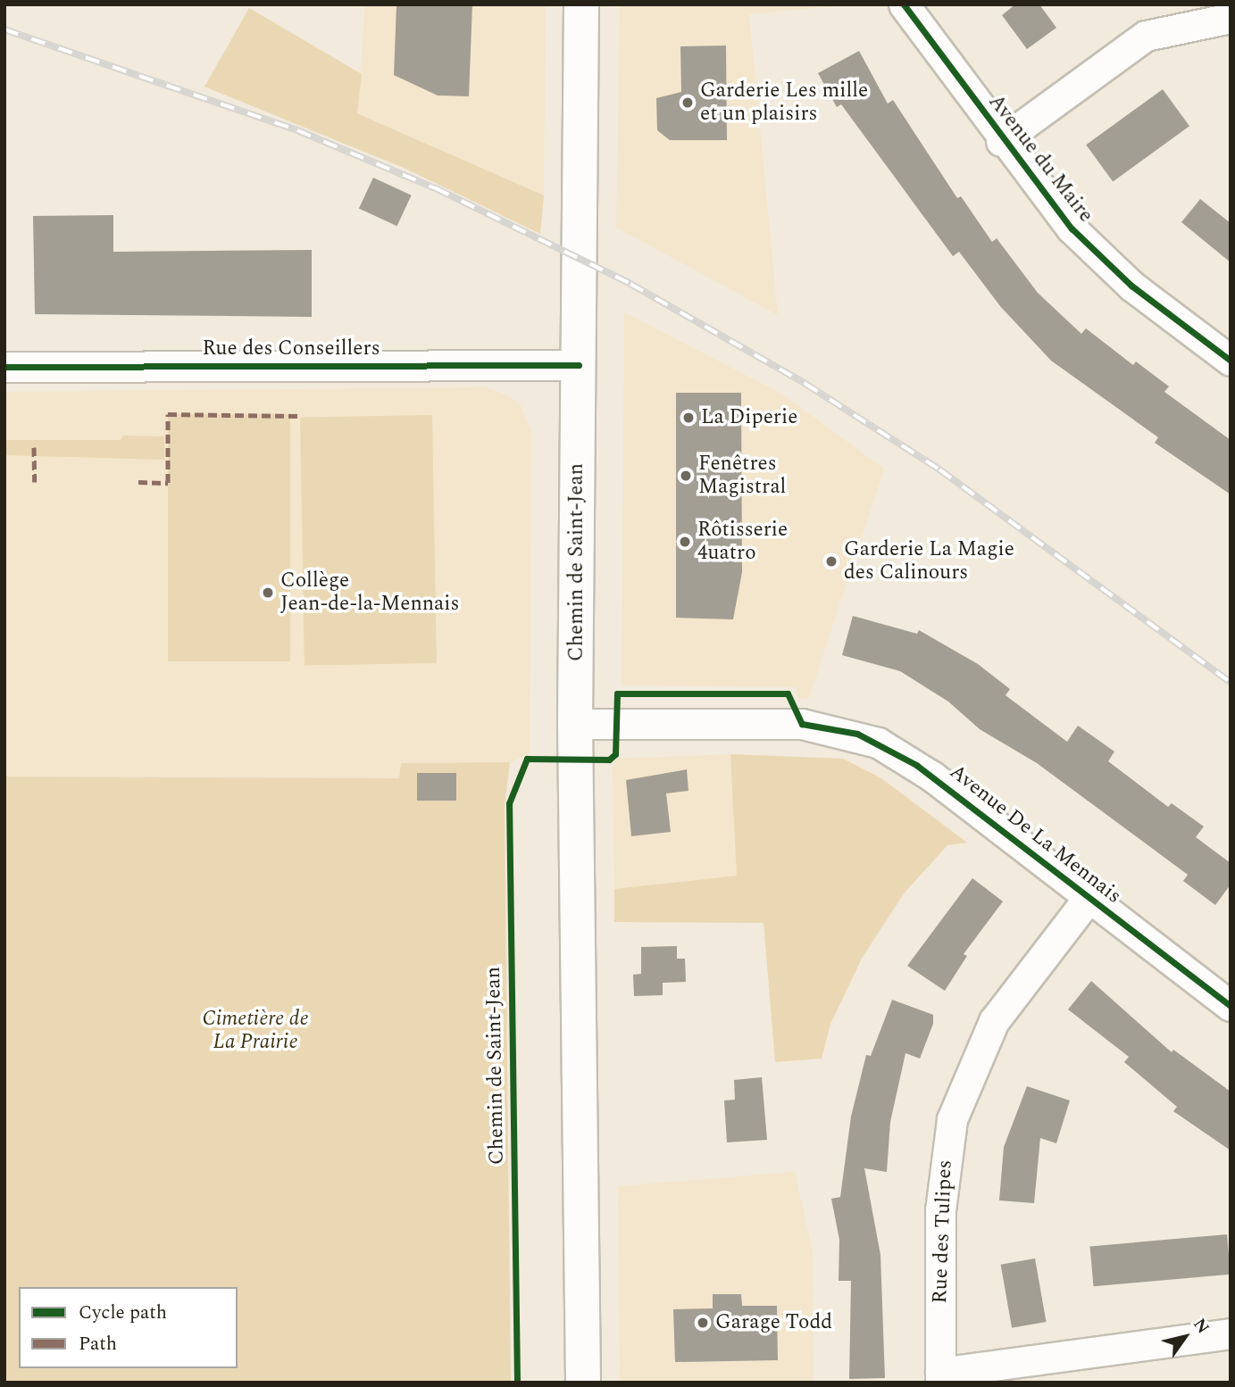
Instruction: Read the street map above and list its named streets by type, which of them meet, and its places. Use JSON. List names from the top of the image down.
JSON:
{
  "streets": {
    "main road": ["Chemin de Saint-Jean"],
    "street": [
      "Avenue du Maire",
      "Rue des Conseillers",
      "Avenue De La Mennais",
      "Rue des Tulipes"
    ]
  },
  "crossings": [
    ["Rue des Conseillers", "Chemin de Saint-Jean"],
    ["Chemin de Saint-Jean", "Avenue De La Mennais"],
    ["Avenue De La Mennais", "Rue des Tulipes"]
  ],
  "parks": ["Cimetière de La Prairie"],
  "places": [
    "Garderie Les mille et un plaisirs",
    "La Diperie",
    "Fenêtres Magistral",
    "Rôtisserie 4uatro",
    "Garderie La Magie des Calinours",
    "Collège Jean-de-la-Mennais",
    "Garage Todd"
  ],
  "legend": ["Cycle path", "Path"],
  "north": "top right"
}
